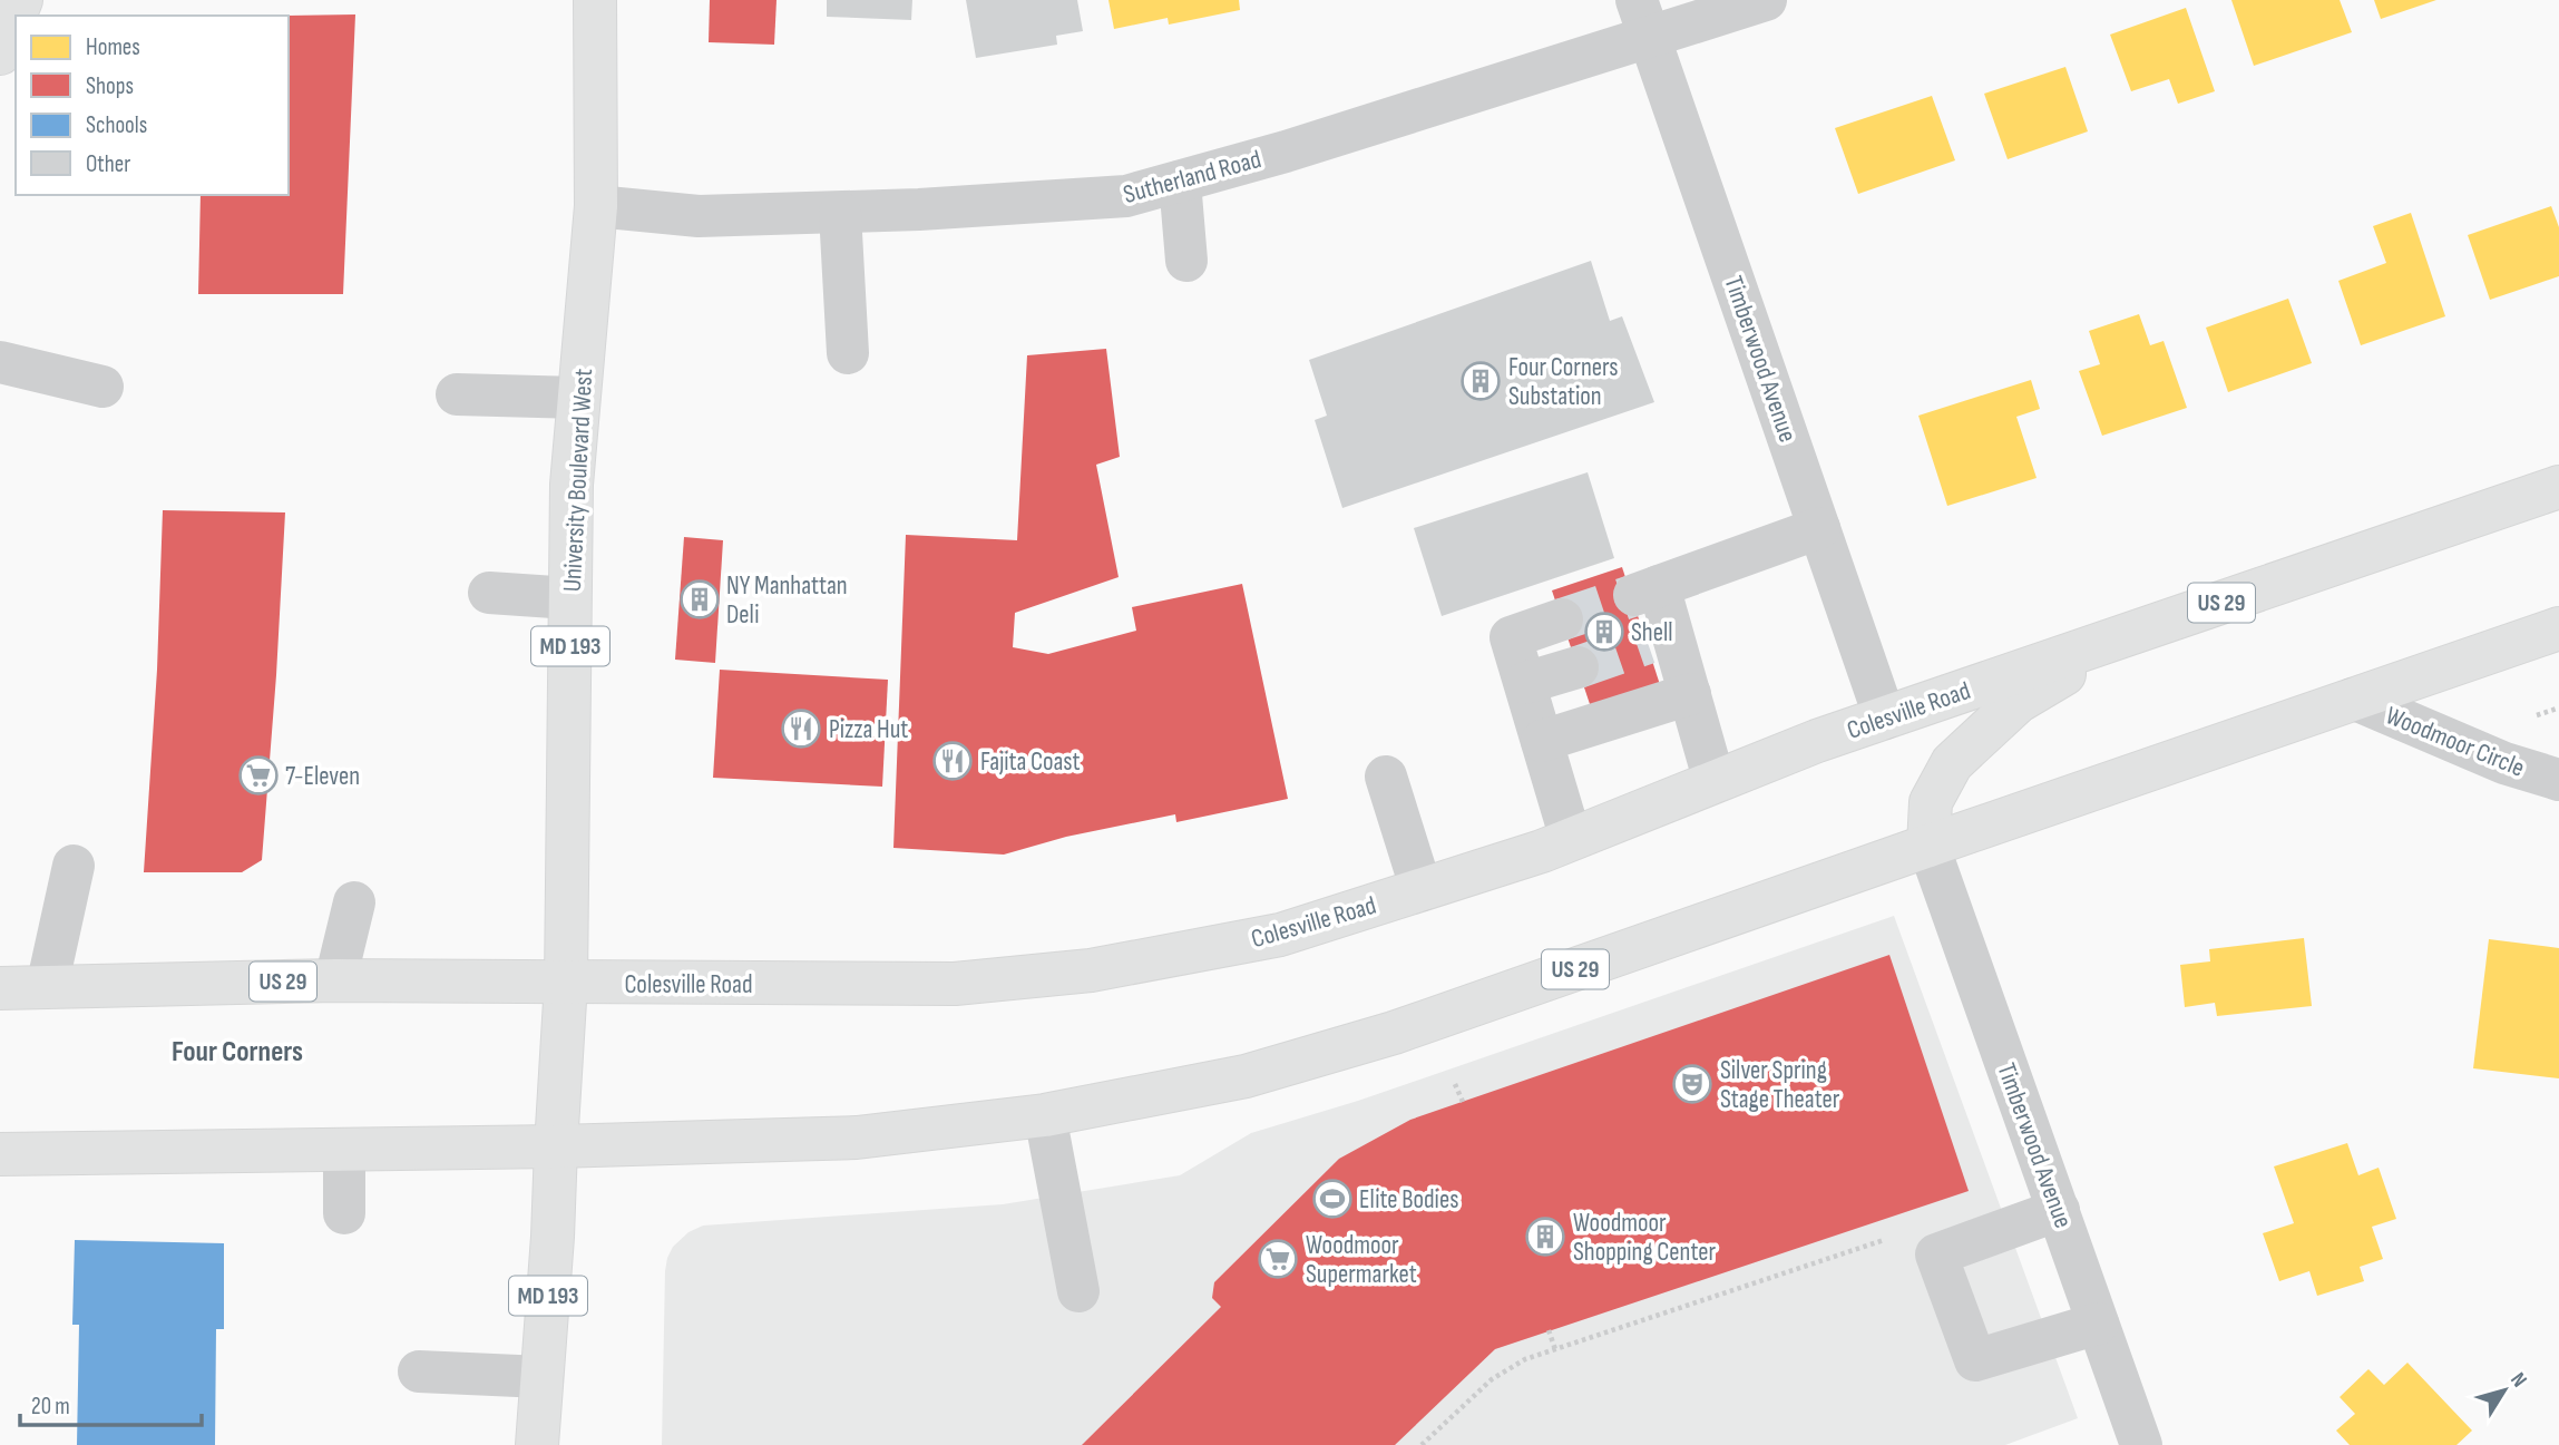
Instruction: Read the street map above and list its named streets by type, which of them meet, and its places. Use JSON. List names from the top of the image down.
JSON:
{
  "streets": {
    "main road": [
      "University Boulevard West",
      "US 29",
      "MD 193",
      "Colesville Road"
    ],
    "street": ["Sutherland Road", "Timberwood Avenue", "Woodmoor Circle"]
  },
  "crossings": [
    ["Sutherland Road", "Timberwood Avenue"],
    ["Sutherland Road", "University Boulevard West"],
    ["Timberwood Avenue", "US 29"],
    ["Timberwood Avenue", "Colesville Road"],
    ["University Boulevard West", "US 29"],
    ["University Boulevard West", "MD 193"],
    ["University Boulevard West", "Colesville Road"],
    ["US 29", "MD 193"],
    ["US 29", "Woodmoor Circle"]
  ],
  "districts": ["Four Corners"],
  "places": {
    "building": [
      "Four Corners Substation",
      "NY Manhattan Deli",
      "Shell",
      "Woodmoor Shopping Center"
    ],
    "restaurant": ["Pizza Hut", "Fajita Coast"],
    "supermarket": ["7-Eleven", "Woodmoor Supermarket"],
    "theatre": ["Silver Spring Stage Theater"],
    "sports": ["Elite Bodies"]
  },
  "legend": [
    "Homes",
    "Shops",
    "Schools",
    "Other"
  ],
  "scale_bar": "20 m",
  "north": "top right"
}
